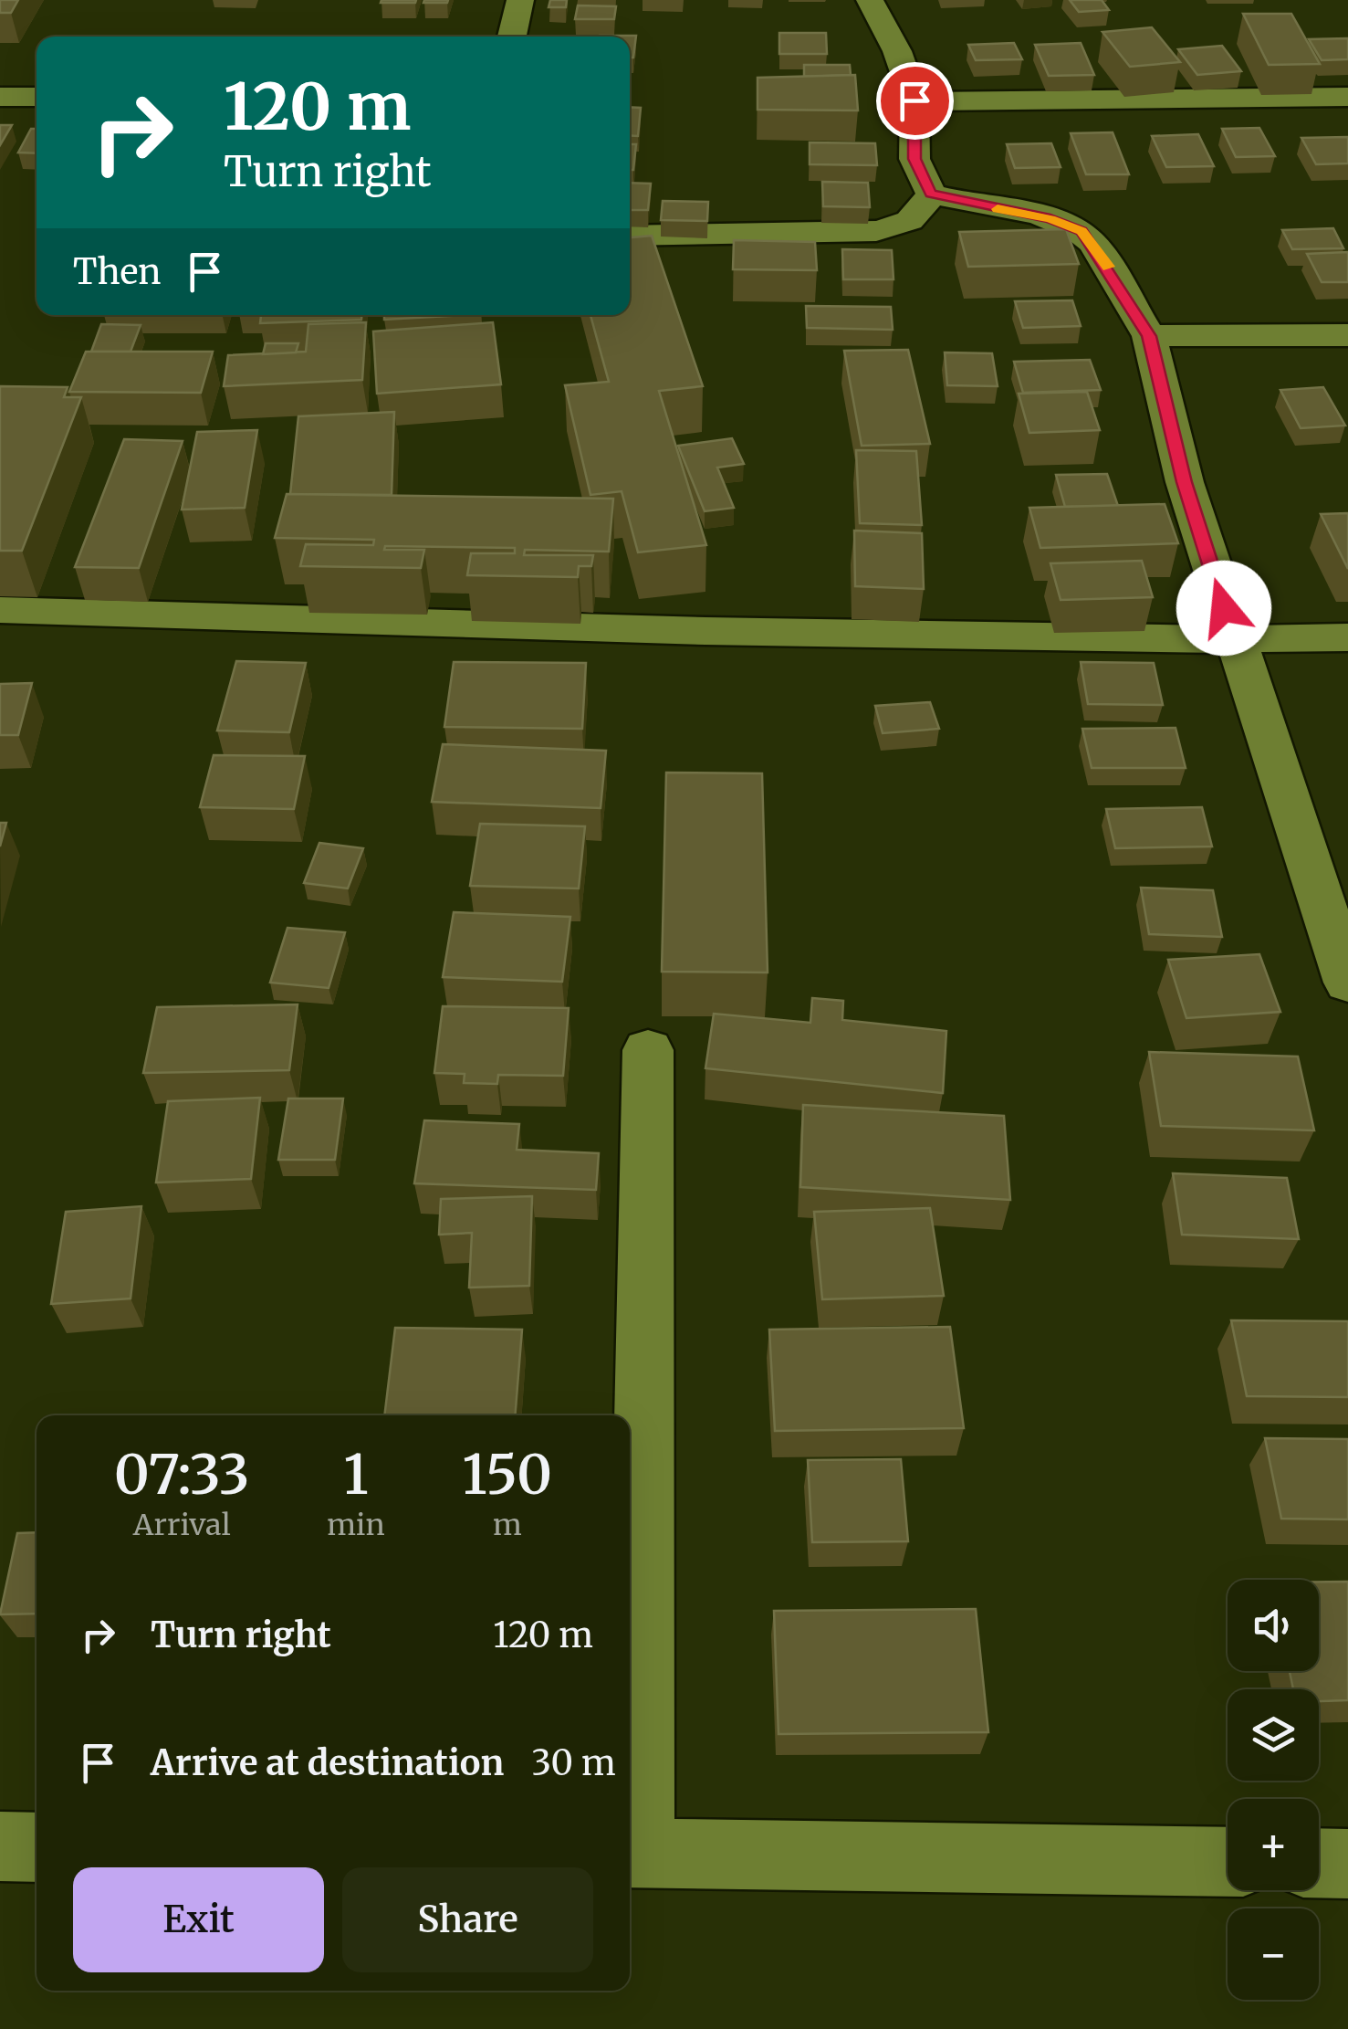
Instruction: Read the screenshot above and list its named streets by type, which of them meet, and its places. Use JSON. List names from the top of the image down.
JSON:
{
  "page": {
    "turn": ["120 m", "Turn right"],
    "then": "Then",
    "eta": [
      "07:33",
      "Arrival",
      "1",
      "min",
      "150",
      "m"
    ],
    "list": [
      {
        "name": "Turn right",
        "value": "120 m"
      },
      {
        "name": "Arrive at destination",
        "value": "30 m"
      }
    ],
    "map_buttons": ["+", "−"],
    "buttons": ["Exit", "Share"]
  }
}
